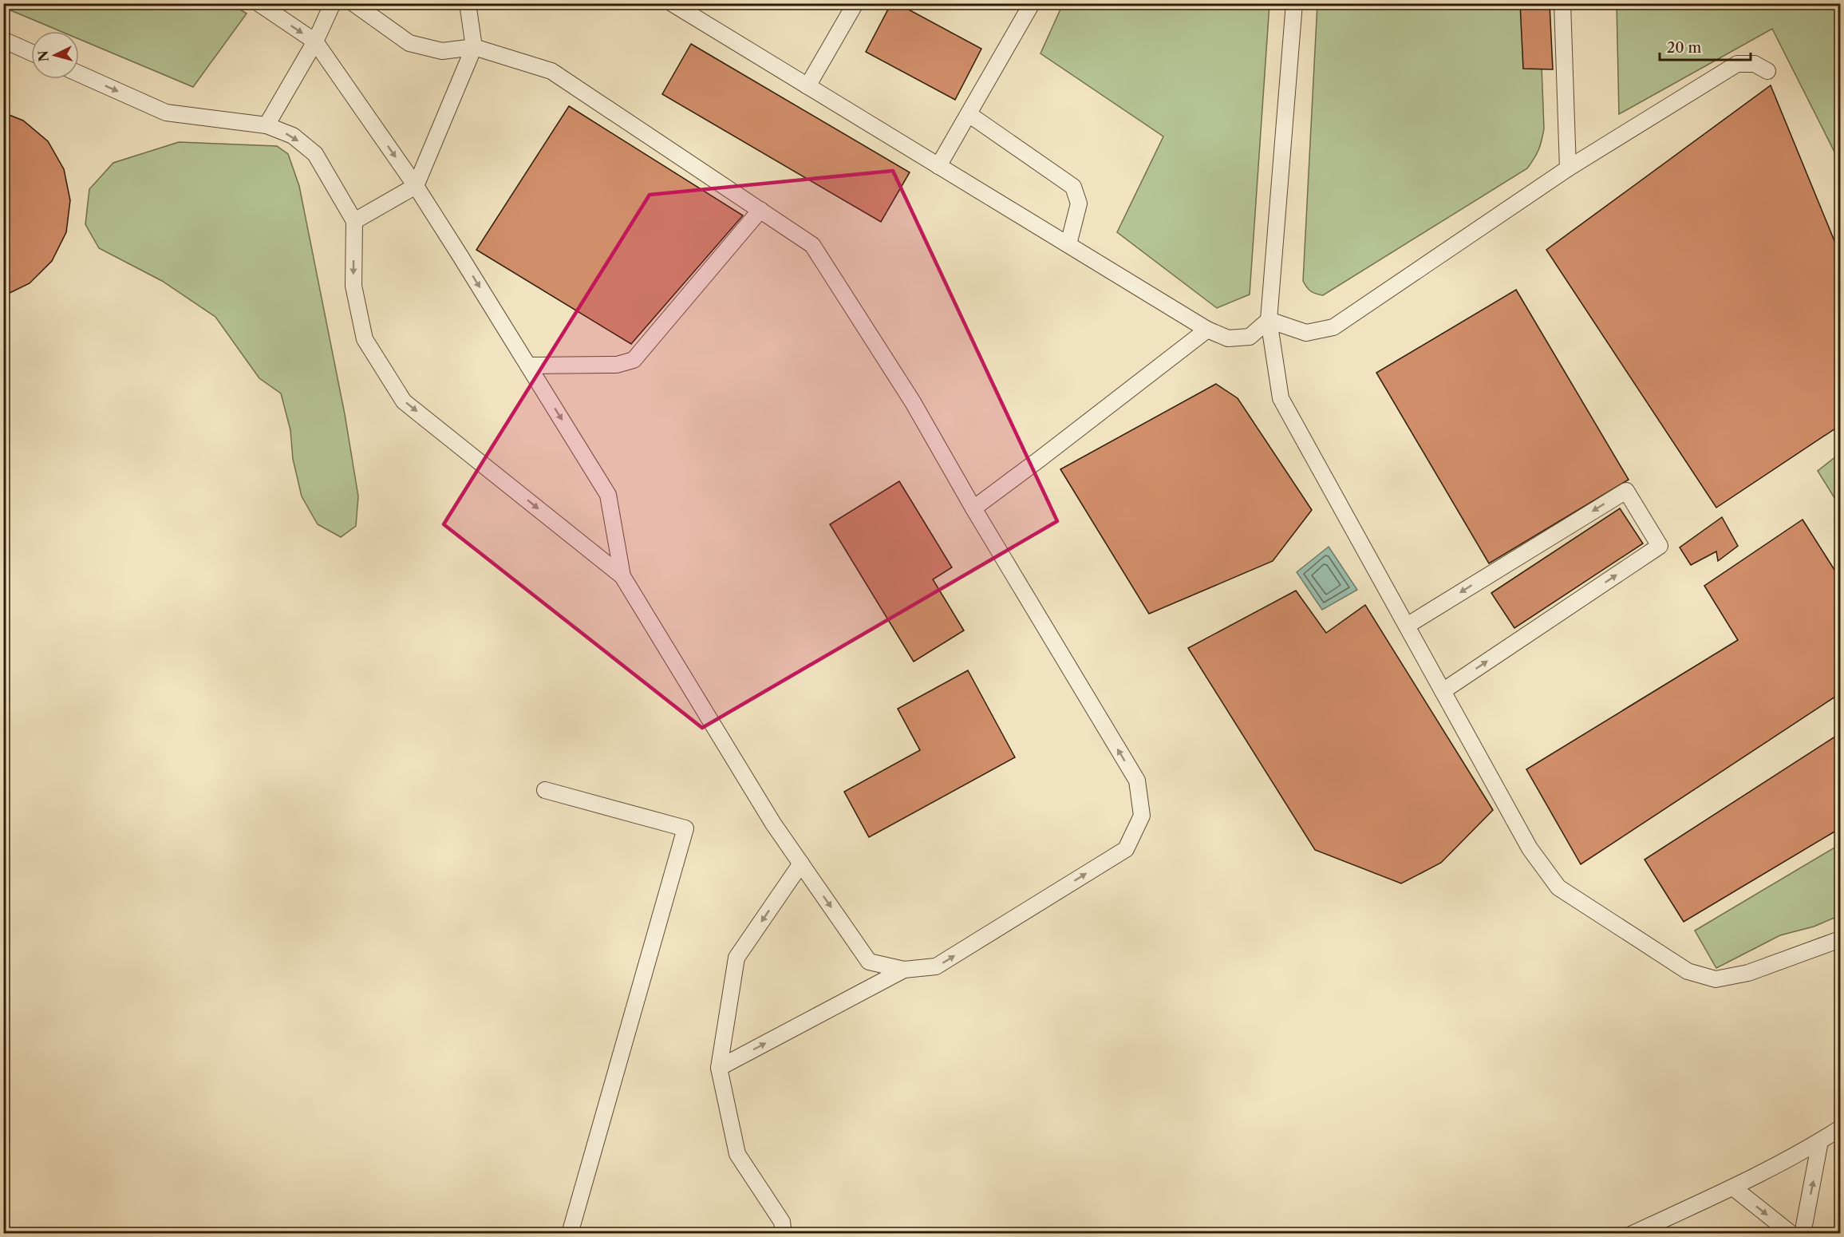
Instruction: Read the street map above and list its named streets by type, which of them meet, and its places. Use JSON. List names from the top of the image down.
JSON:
{
  "scale_bar": "20 m",
  "north": "left"
}
